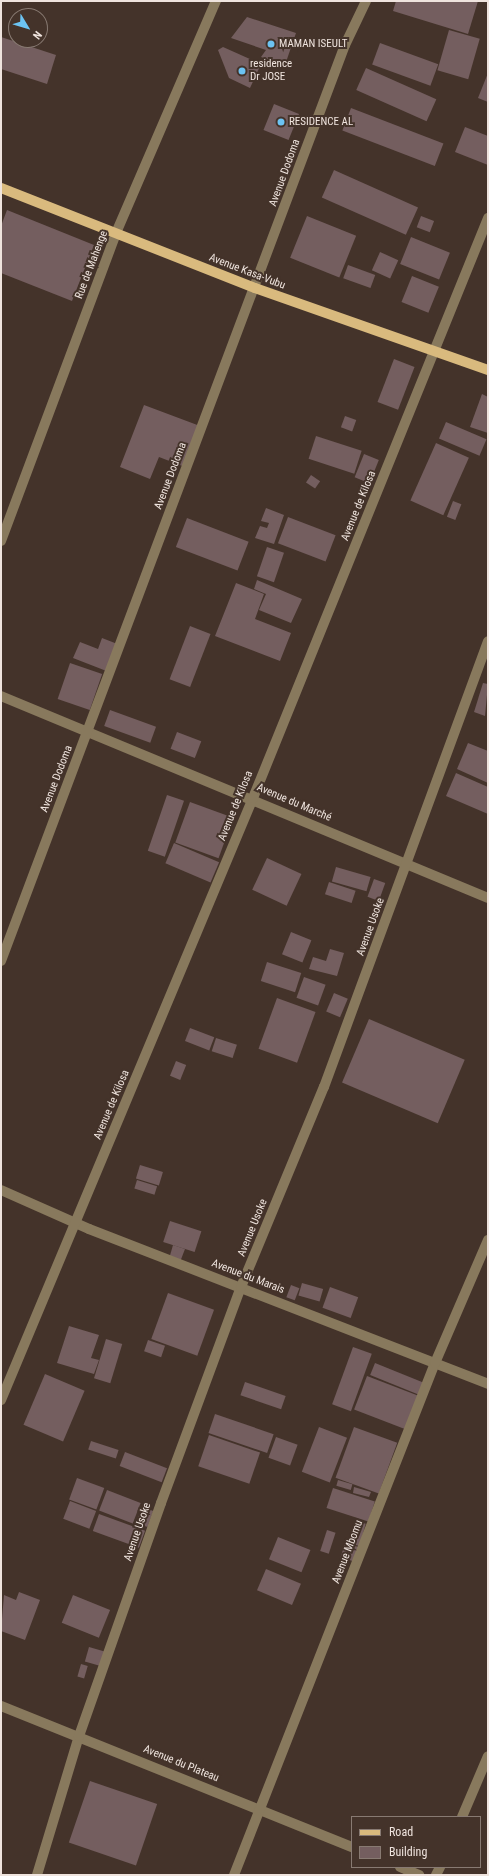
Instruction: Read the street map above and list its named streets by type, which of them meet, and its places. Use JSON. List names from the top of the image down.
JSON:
{
  "streets": {
    "main road": ["Avenue Kasa-Vubu"],
    "street": [
      "Avenue Dodoma",
      "Rue de Mahenge",
      "Avenue de Kilosa",
      "Avenue du Marché",
      "Avenue Usoke",
      "Avenue du Marais",
      "Avenue Mbomu",
      "Avenue du Plateau"
    ]
  },
  "crossings": [
    ["Avenue Dodoma", "Avenue Kasa-Vubu"],
    ["Avenue Dodoma", "Avenue du Marché"],
    ["Rue de Mahenge", "Avenue Kasa-Vubu"],
    ["Avenue Kasa-Vubu", "Avenue de Kilosa"],
    ["Avenue de Kilosa", "Avenue du Marché"],
    ["Avenue de Kilosa", "Avenue du Marais"],
    ["Avenue du Marché", "Avenue Usoke"],
    ["Avenue Usoke", "Avenue du Marais"],
    ["Avenue Usoke", "Avenue du Plateau"],
    ["Avenue du Marais", "Avenue Mbomu"],
    ["Avenue Mbomu", "Avenue du Plateau"]
  ],
  "places": ["MAMAN ISEULT", "residence Dr JOSE", "RESIDENCE AL"],
  "legend": ["Road", "Building"],
  "north": "bottom right"
}
